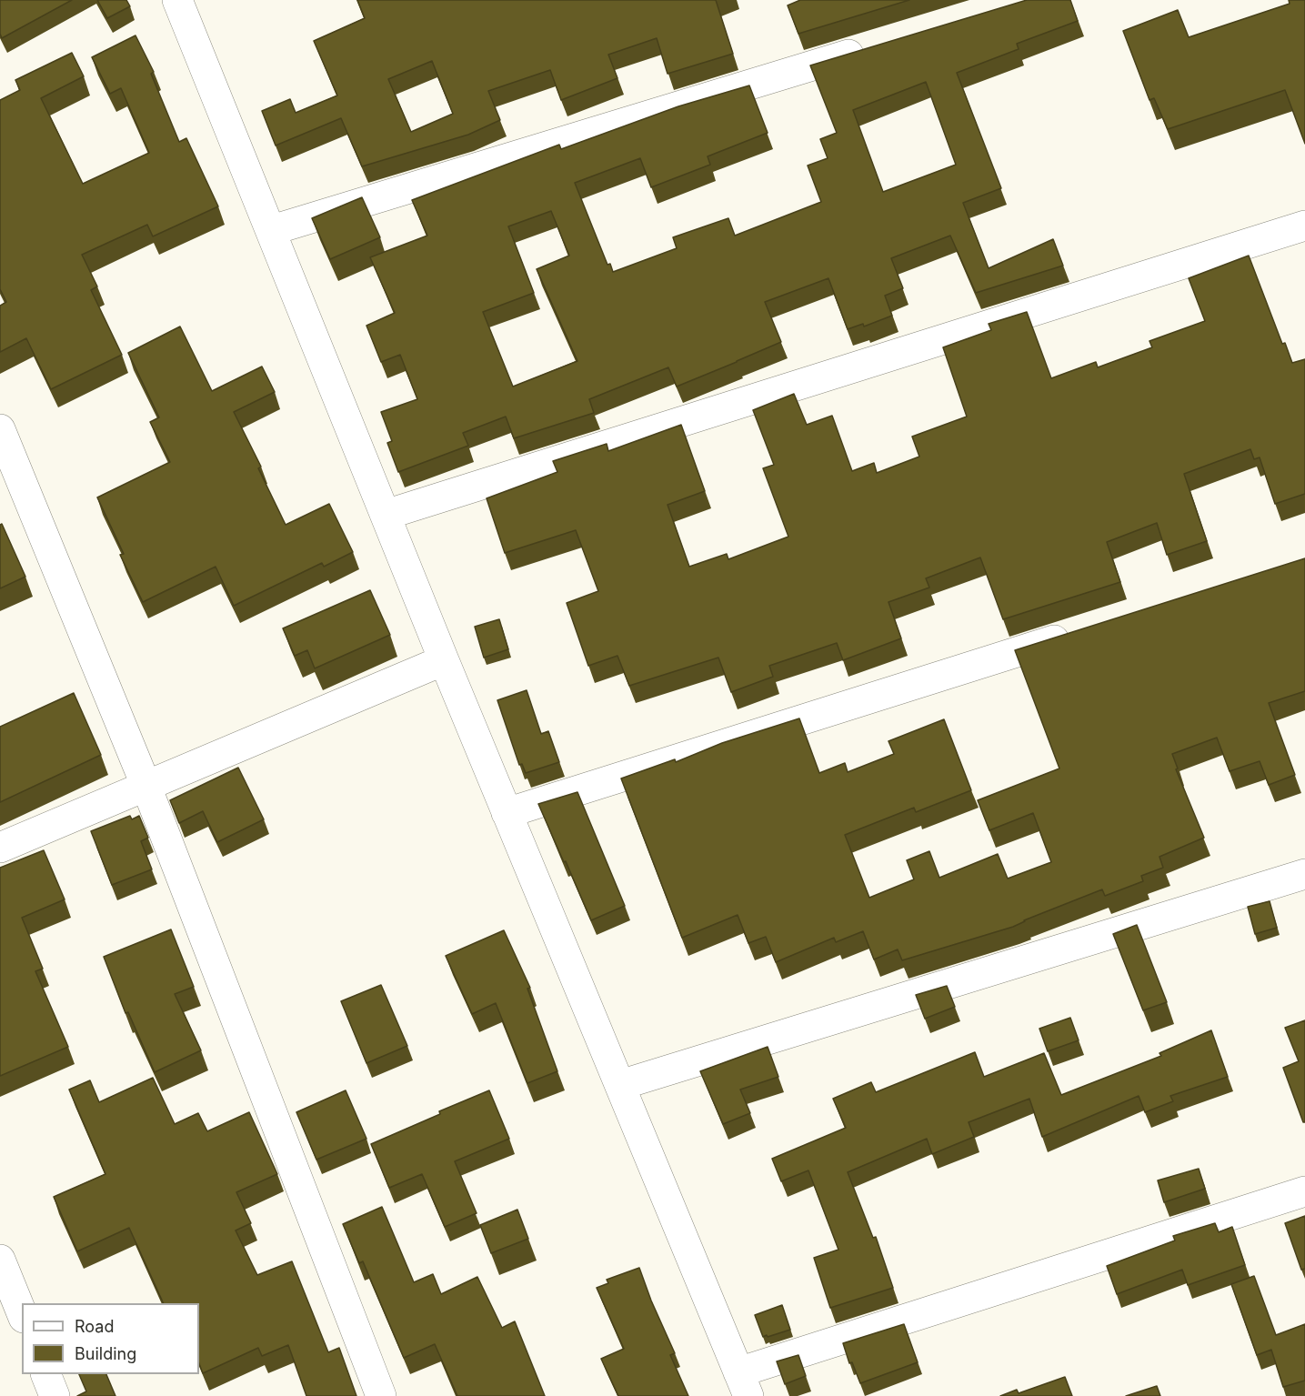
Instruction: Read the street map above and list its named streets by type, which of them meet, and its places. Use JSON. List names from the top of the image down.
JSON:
{
  "legend": ["Road", "Building"]
}
